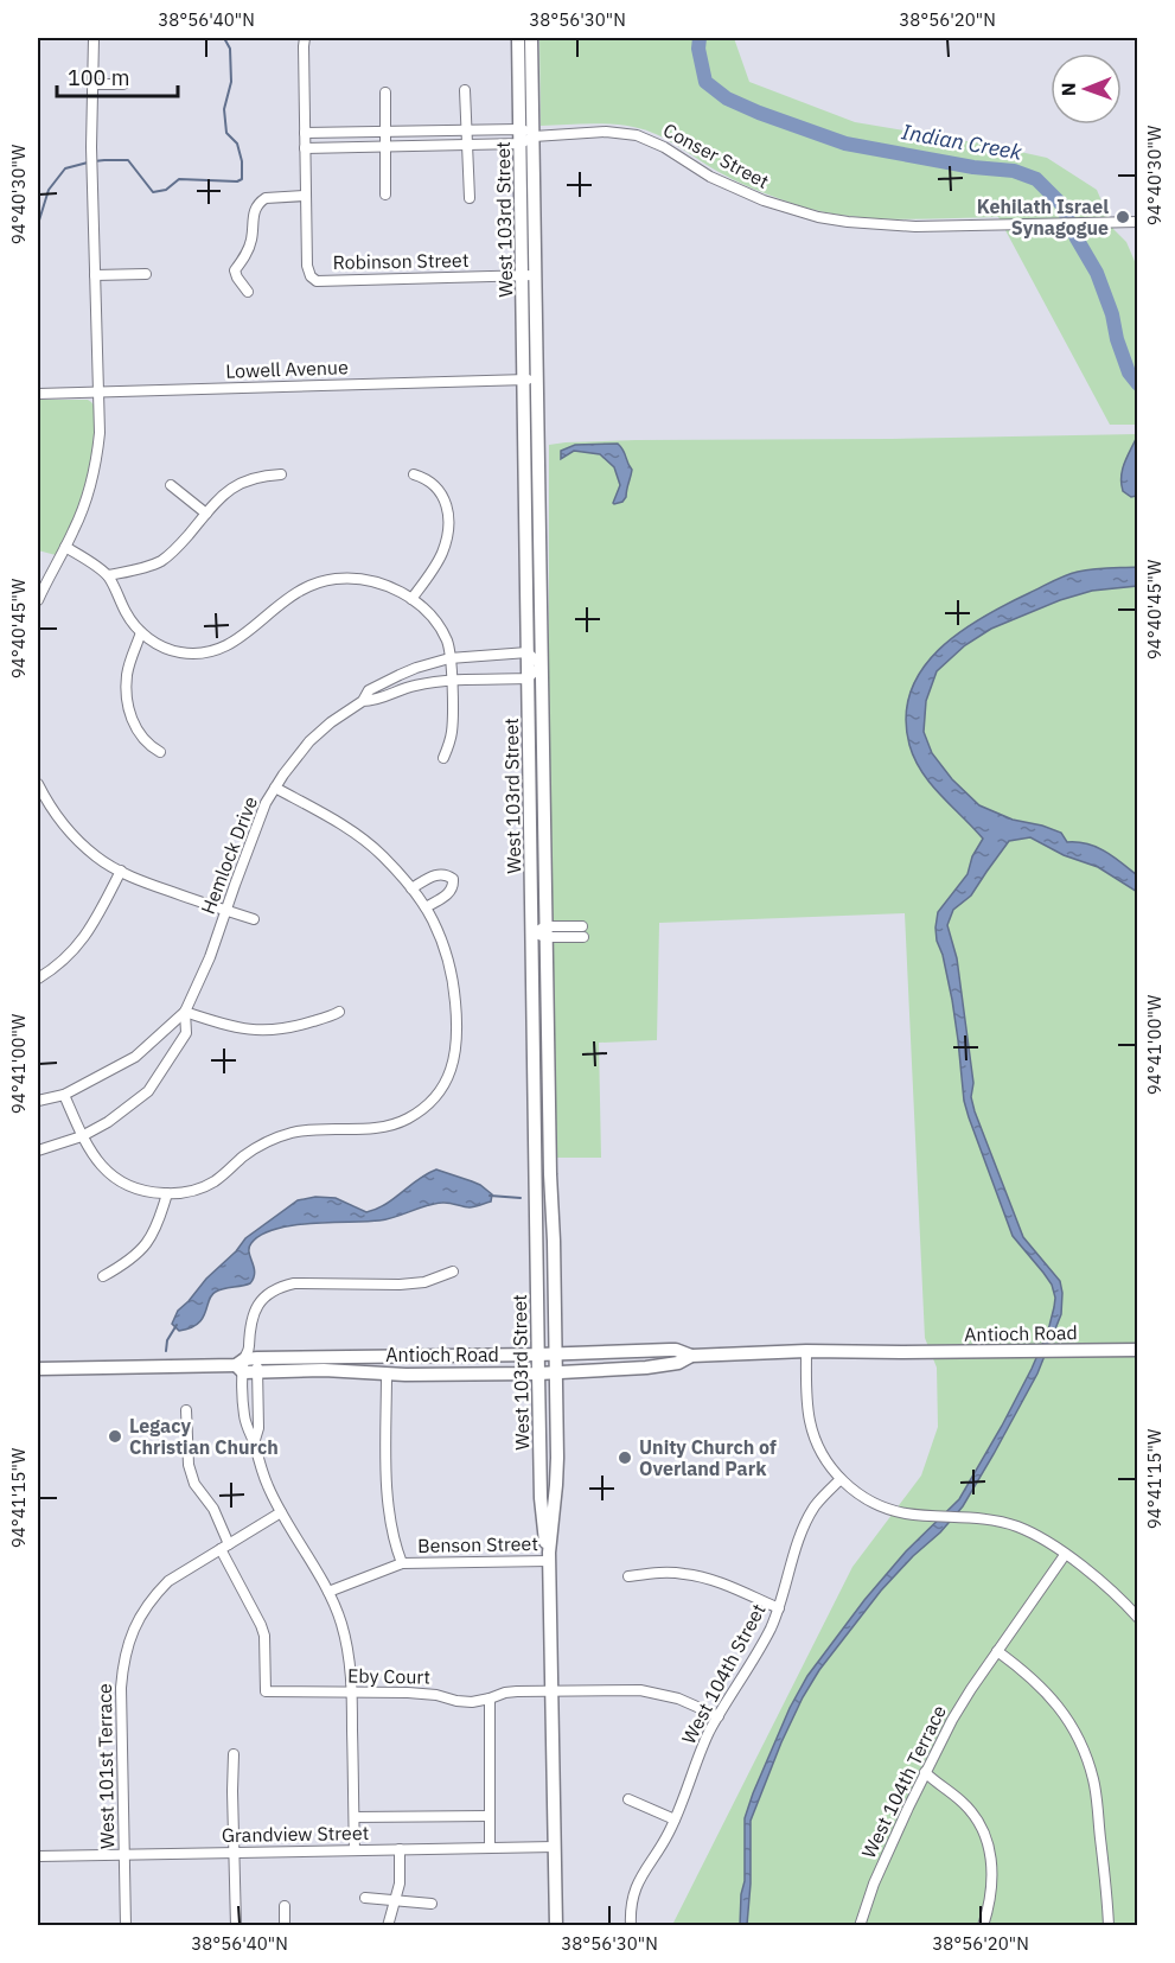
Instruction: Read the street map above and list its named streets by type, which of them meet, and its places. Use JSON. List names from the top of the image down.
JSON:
{
  "streets": {
    "main road": ["West 103rd Street", "Antioch Road"],
    "street": [
      "Conser Street",
      "Robinson Street",
      "Lowell Avenue",
      "Hemlock Drive",
      "Benson Street",
      "West 104th Street",
      "Eby Court",
      "West 101st Terrace",
      "West 104th Terrace",
      "Grandview Street"
    ]
  },
  "crossings": [
    ["Conser Street", "West 103rd Street"],
    ["West 103rd Street", "Robinson Street"],
    ["West 103rd Street", "Lowell Avenue"],
    ["West 103rd Street", "Hemlock Drive"],
    ["West 103rd Street", "Antioch Road"],
    ["West 103rd Street", "Benson Street"],
    ["West 103rd Street", "Eby Court"],
    ["West 103rd Street", "Grandview Street"],
    ["West 104th Street", "Eby Court"],
    ["Eby Court", "West 101st Terrace"],
    ["West 101st Terrace", "Grandview Street"]
  ],
  "water": ["Indian Creek"],
  "places": ["Kehilath Israel Synagogue", "Legacy Christian Church", "Unity Church of Overland Park"],
  "scale_bar": "100 m",
  "north": "left",
  "coordinates": [
    "38°56'40\"N",
    "38°56'30\"N",
    "38°56'20\"N",
    "94°40'30\"W",
    "94°40'45\"W",
    "94°41'00\"W",
    "94°41'15\"W"
  ]
}
